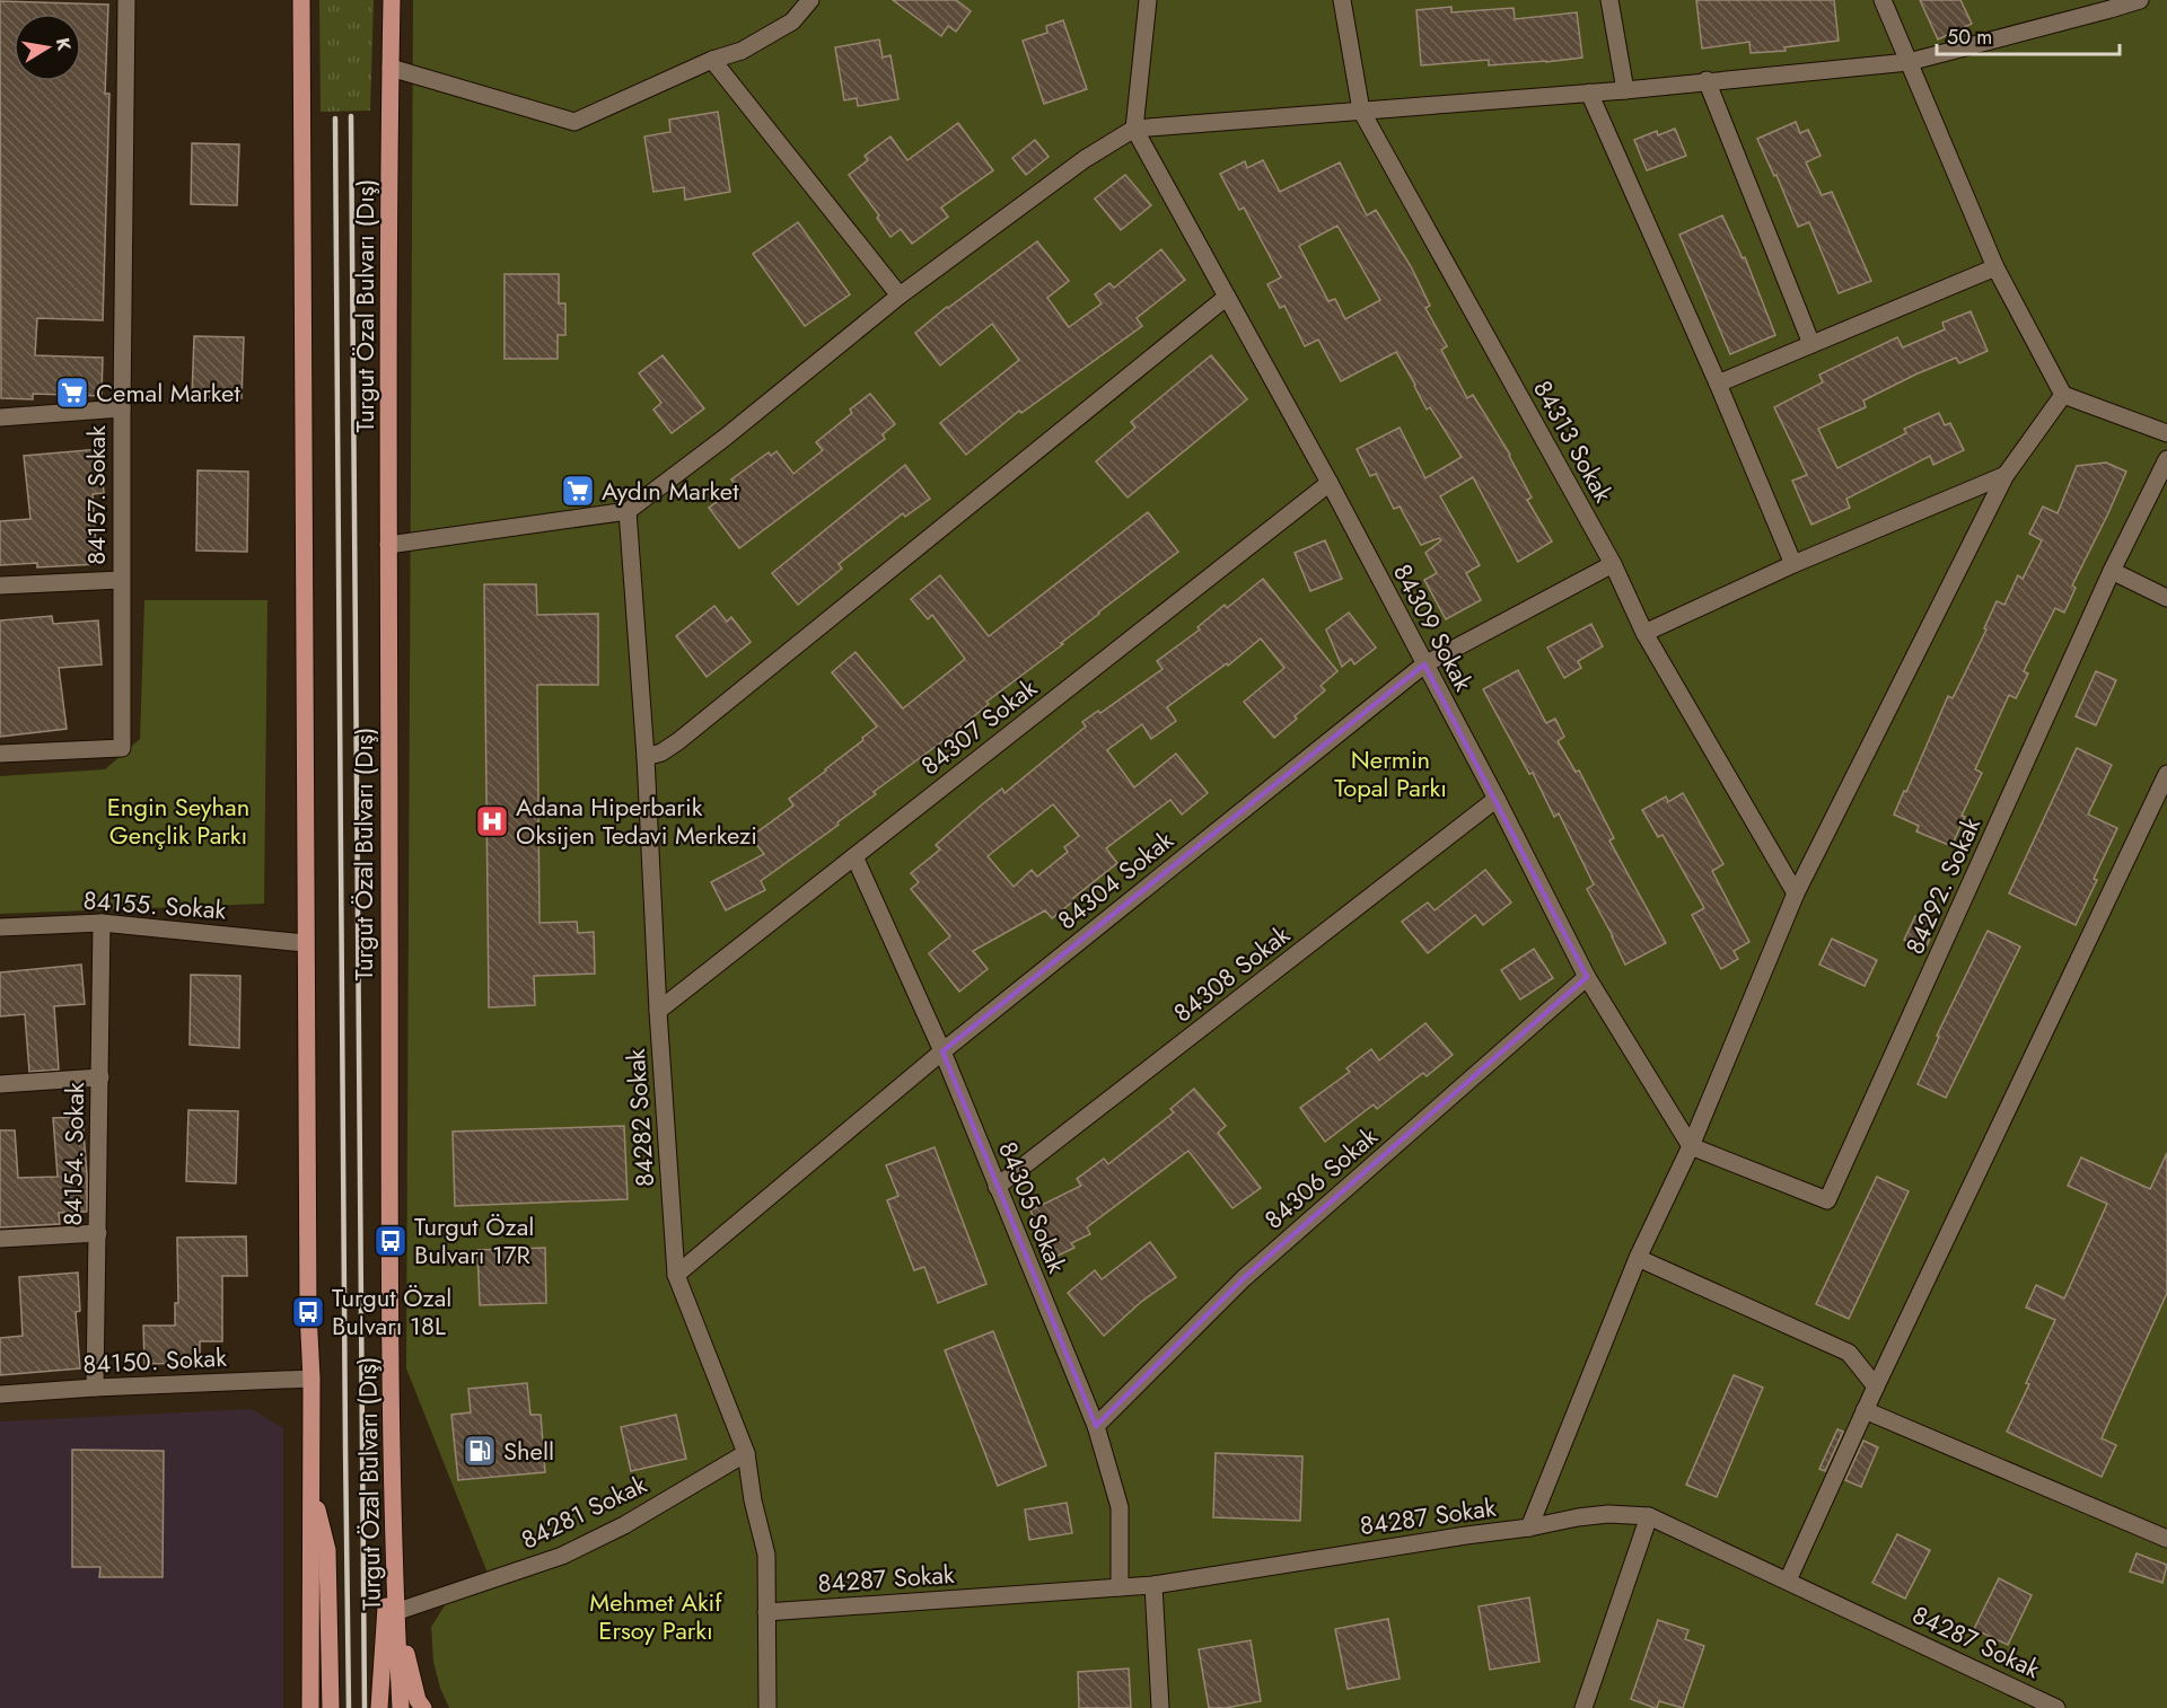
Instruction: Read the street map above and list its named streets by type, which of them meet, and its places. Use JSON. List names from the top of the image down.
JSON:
{
  "streets": {
    "main road": ["Turgut Özal Bulvarı (Dış)"],
    "street": [
      "84313 Sokak",
      "84157. Sokak",
      "84309 Sokak",
      "84307 Sokak",
      "84304 Sokak",
      "84292. Sokak",
      "84155. Sokak",
      "84308 Sokak",
      "84282 Sokak",
      "84154. Sokak",
      "84306 Sokak",
      "84305 Sokak",
      "84150. Sokak",
      "84281 Sokak",
      "84287 Sokak"
    ]
  },
  "crossings": [
    ["84313 Sokak", "84304 Sokak"],
    ["84309 Sokak", "84307 Sokak"],
    ["84309 Sokak", "84304 Sokak"],
    ["84309 Sokak", "84292. Sokak"],
    ["84309 Sokak", "84308 Sokak"],
    ["84309 Sokak", "84306 Sokak"],
    ["84307 Sokak", "84282 Sokak"],
    ["84307 Sokak", "84305 Sokak"],
    ["84304 Sokak", "84282 Sokak"],
    ["84304 Sokak", "84305 Sokak"],
    ["84155. Sokak", "84154. Sokak"],
    ["84308 Sokak", "84305 Sokak"],
    ["84282 Sokak", "84281 Sokak"],
    ["84282 Sokak", "84287 Sokak"],
    ["84154. Sokak", "84150. Sokak"],
    ["84306 Sokak", "84305 Sokak"],
    ["84305 Sokak", "84287 Sokak"]
  ],
  "parks": ["Nermin Topal Parkı", "Engin Seyhan Gençlik Parkı", "Mehmet Akif Ersoy Parkı"],
  "places": {
    "supermarket": ["Cemal Market", "Aydın Market"],
    "hospital": ["Adana Hiperbarik Oksijen Tedavi Merkezi"],
    "bus stop": ["Turgut Özal Bulvarı 17R", "Turgut Özal Bulvarı 18L"],
    "fuel station": ["Shell"]
  },
  "scale_bar": "50 m",
  "north": "right"
}
